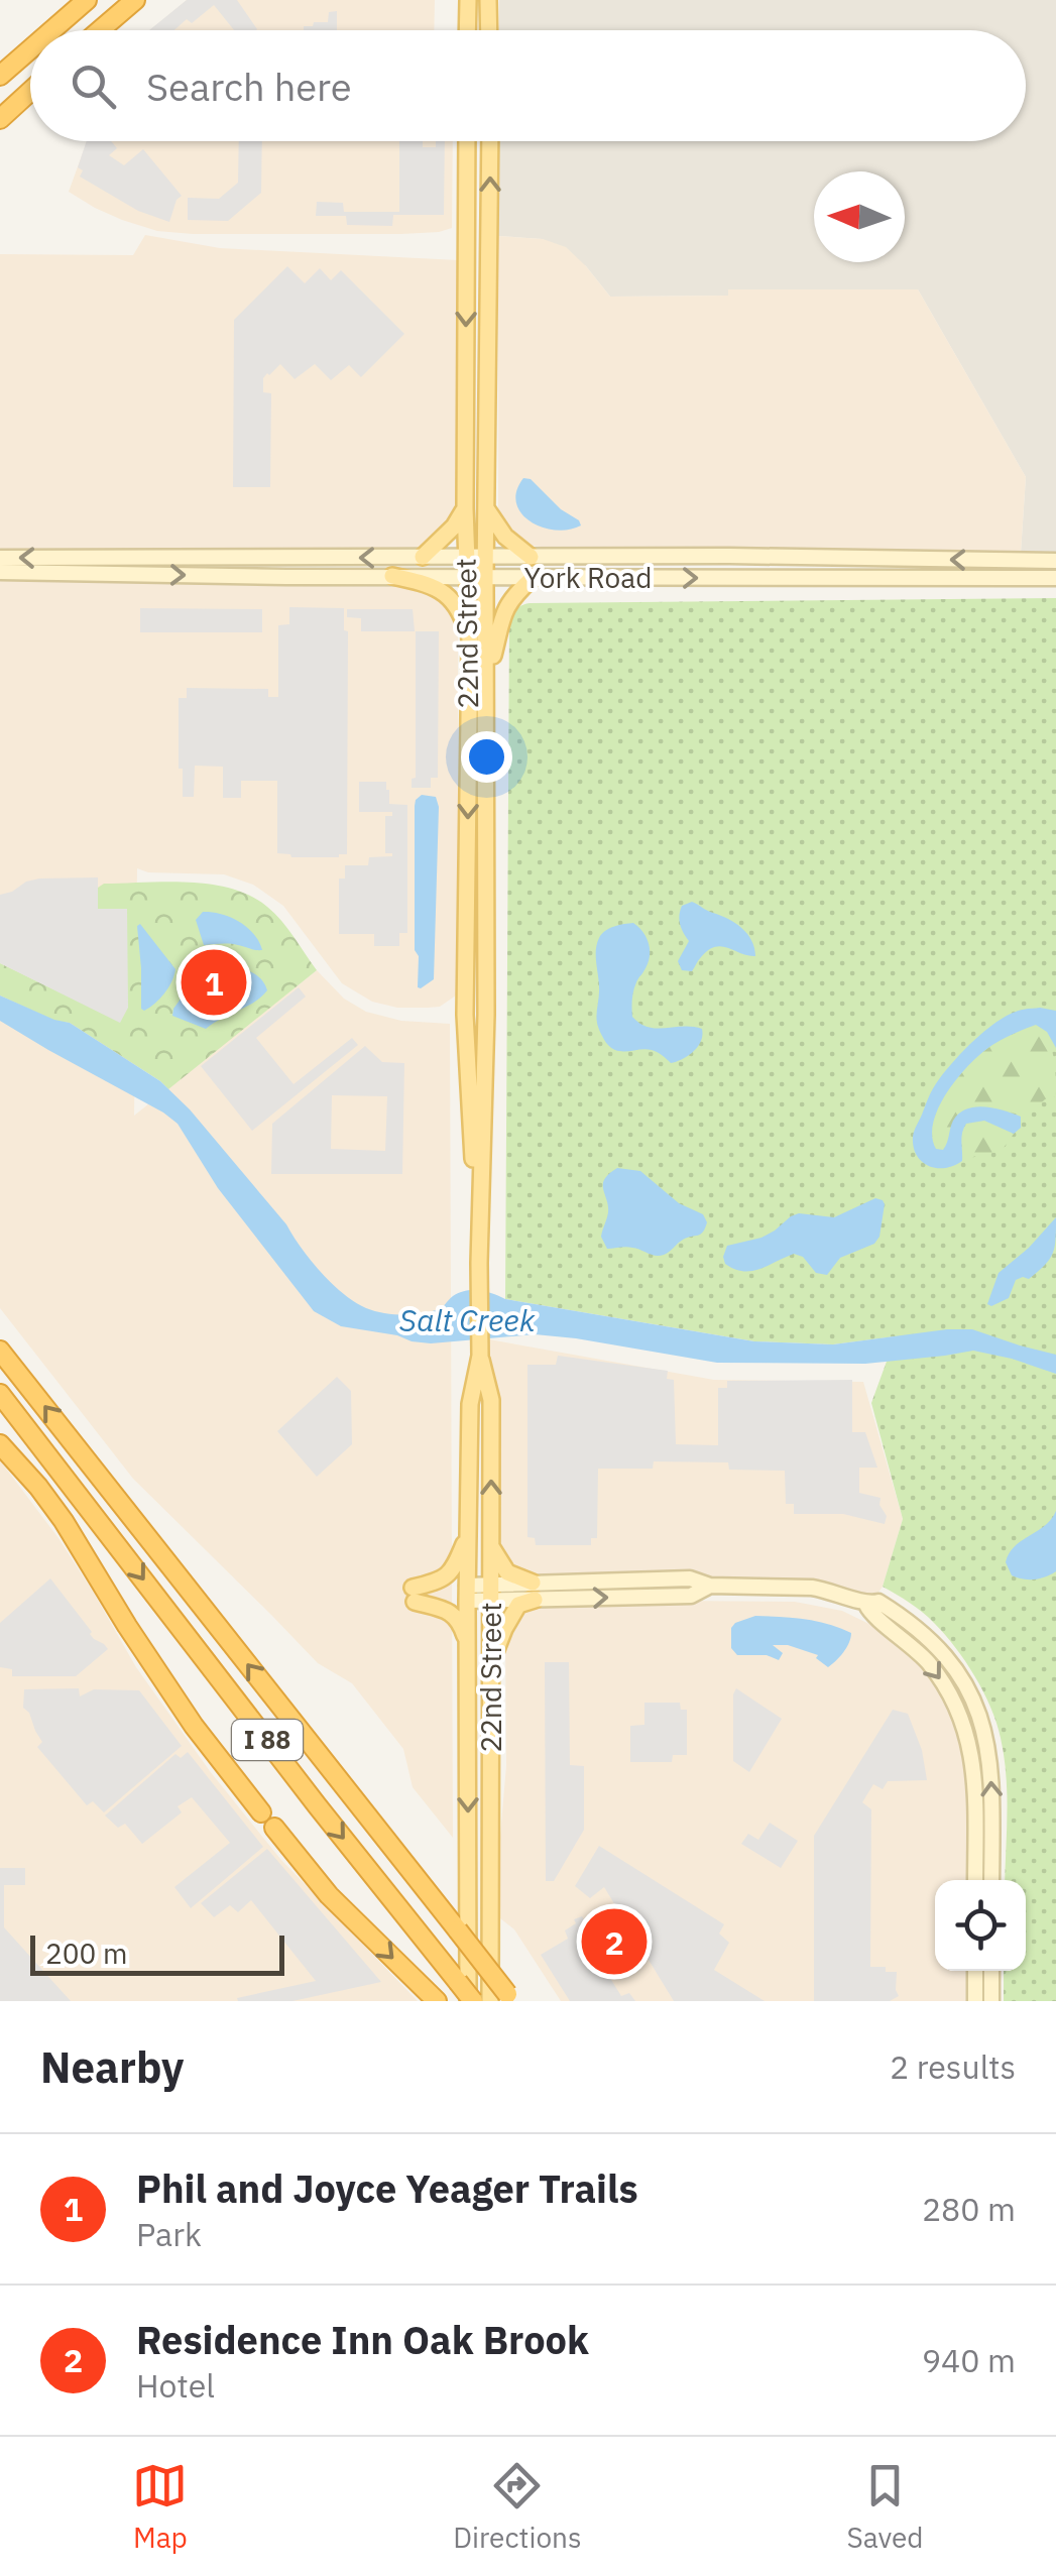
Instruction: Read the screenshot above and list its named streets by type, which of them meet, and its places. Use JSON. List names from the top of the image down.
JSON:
{
  "streets": {
    "highway": ["I 88"],
    "main road": ["York Road", "22nd Street"]
  },
  "crossings": [
    ["York Road", "22nd Street"],
    ["22nd Street", "I 88"]
  ],
  "water": ["Salt Creek"],
  "scale_bar": "200 m",
  "north": "left",
  "page": {
    "search": "Search here",
    "pins": ["1", "2"],
    "scale": "200 m",
    "heading": ["Nearby", "2 results"],
    "list": [
      {
        "mark": "1",
        "name": "Phil and Joyce Yeager Trails",
        "note": "Park",
        "value": "280 m"
      },
      {
        "mark": "2",
        "name": "Residence Inn Oak Brook",
        "note": "Hotel",
        "value": "940 m"
      }
    ],
    "nav": ["Map", "Directions", "Saved"]
  }
}
